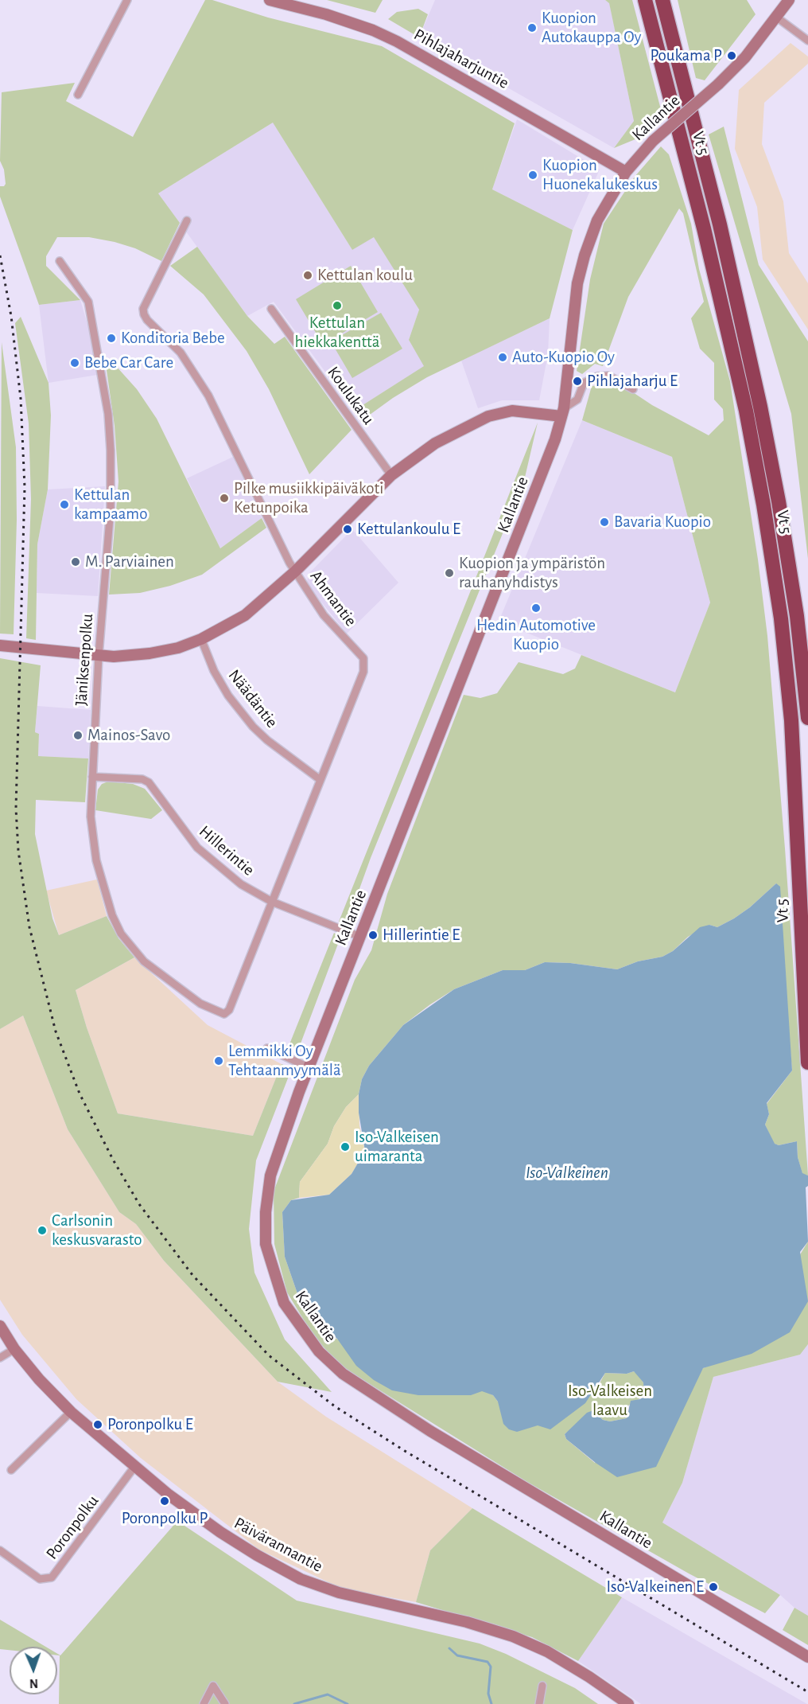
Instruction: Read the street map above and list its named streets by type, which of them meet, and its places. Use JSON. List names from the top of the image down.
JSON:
{
  "streets": {
    "highway": ["Vt 5"],
    "main road": ["Pihlajaharjuntie", "Kallantie", "Päivärannantie"],
    "street": [
      "Koulukatu",
      "Ahmantie",
      "Jäniksenpolku",
      "Näädäntie",
      "Hillerintie",
      "Poronpolku"
    ]
  },
  "crossings": [
    ["Pihlajaharjuntie", "Kallantie"],
    ["Kallantie", "Hillerintie"],
    ["Ahmantie", "Jäniksenpolku"],
    ["Ahmantie", "Näädäntie"],
    ["Ahmantie", "Hillerintie"],
    ["Jäniksenpolku", "Hillerintie"],
    ["Poronpolku", "Päivärannantie"]
  ],
  "water": ["Iso-Valkeinen"],
  "parks": ["Iso-Valkeisen laavu"],
  "places": [
    "Kuopion Autokauppa Oy",
    "Poukama P",
    "Kuopion Huonekalukeskus",
    "Kettulan koulu",
    "Kettulan hiekkakenttä",
    "Konditoria Bebe",
    "Auto-Kuopio Oy",
    "Bebe Car Care",
    "Pihlajaharju E",
    "Pilke musiikkipäiväkoti Ketunpoika",
    "Kettulan kampaamo",
    "Bavaria Kuopio",
    "Kettulankoulu E",
    "M. Parviainen",
    "Kuopion ja ympäristön rauhanyhdistys",
    "Hedin Automotive Kuopio",
    "Mainos-Savo",
    "Hillerintie E",
    "Lemmikki Oy Tehtaanmyymälä",
    "Iso-Valkeisen uimaranta",
    "Carlsonin keskusvarasto",
    "Poronpolku E",
    "Poronpolku P",
    "Iso-Valkeinen E"
  ],
  "north": "bottom"
}
